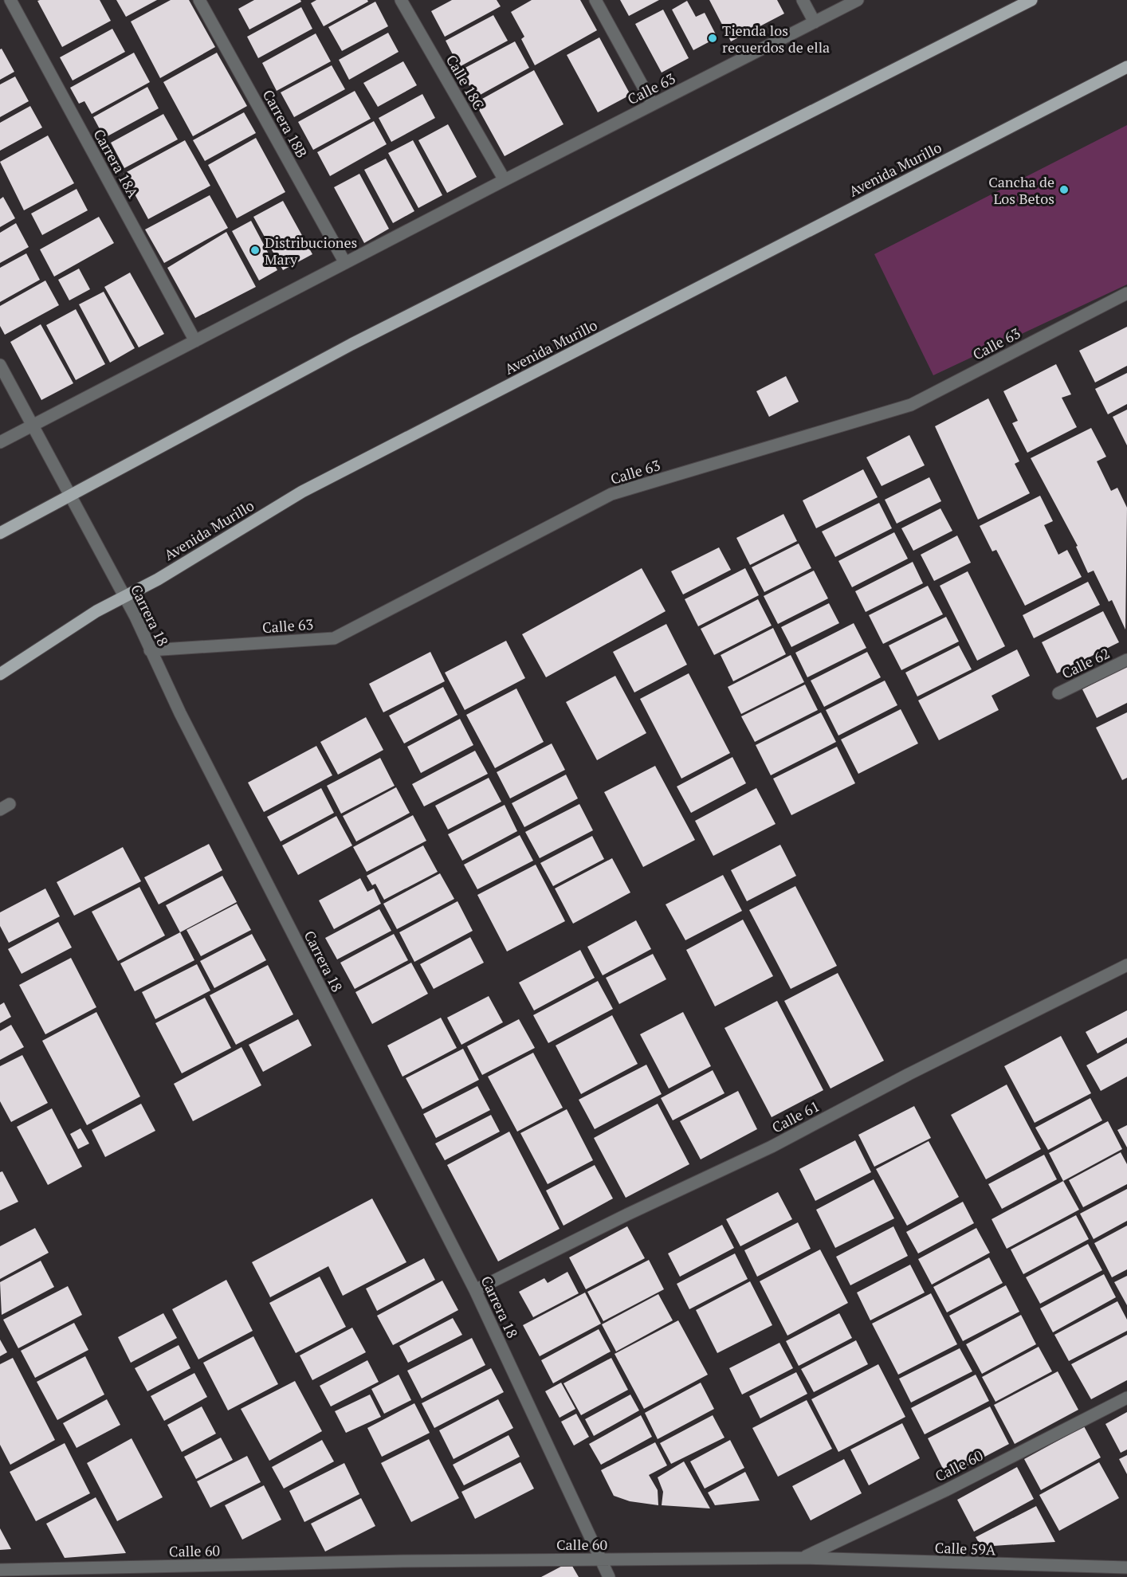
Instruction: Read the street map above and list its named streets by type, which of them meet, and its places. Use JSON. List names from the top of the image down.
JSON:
{
  "streets": {
    "main road": ["Avenida Murillo"],
    "street": [
      "Calle 18C",
      "Calle 63",
      "Carrera 18B",
      "Carrera 18A",
      "Carrera 18",
      "Calle 62",
      "Calle 61",
      "Calle 60",
      "Calle 59A"
    ]
  },
  "crossings": [
    ["Calle 18C", "Calle 63"],
    ["Calle 63", "Carrera 18B"],
    ["Calle 63", "Carrera 18A"],
    ["Calle 63", "Carrera 18"],
    ["Avenida Murillo", "Carrera 18"],
    ["Carrera 18", "Calle 61"],
    ["Carrera 18", "Calle 60"],
    ["Calle 60", "Calle 59A"]
  ],
  "places": ["Tienda los recuerdos de ella", "Cancha de Los Betos", "Distribuciones Mary"]
}
